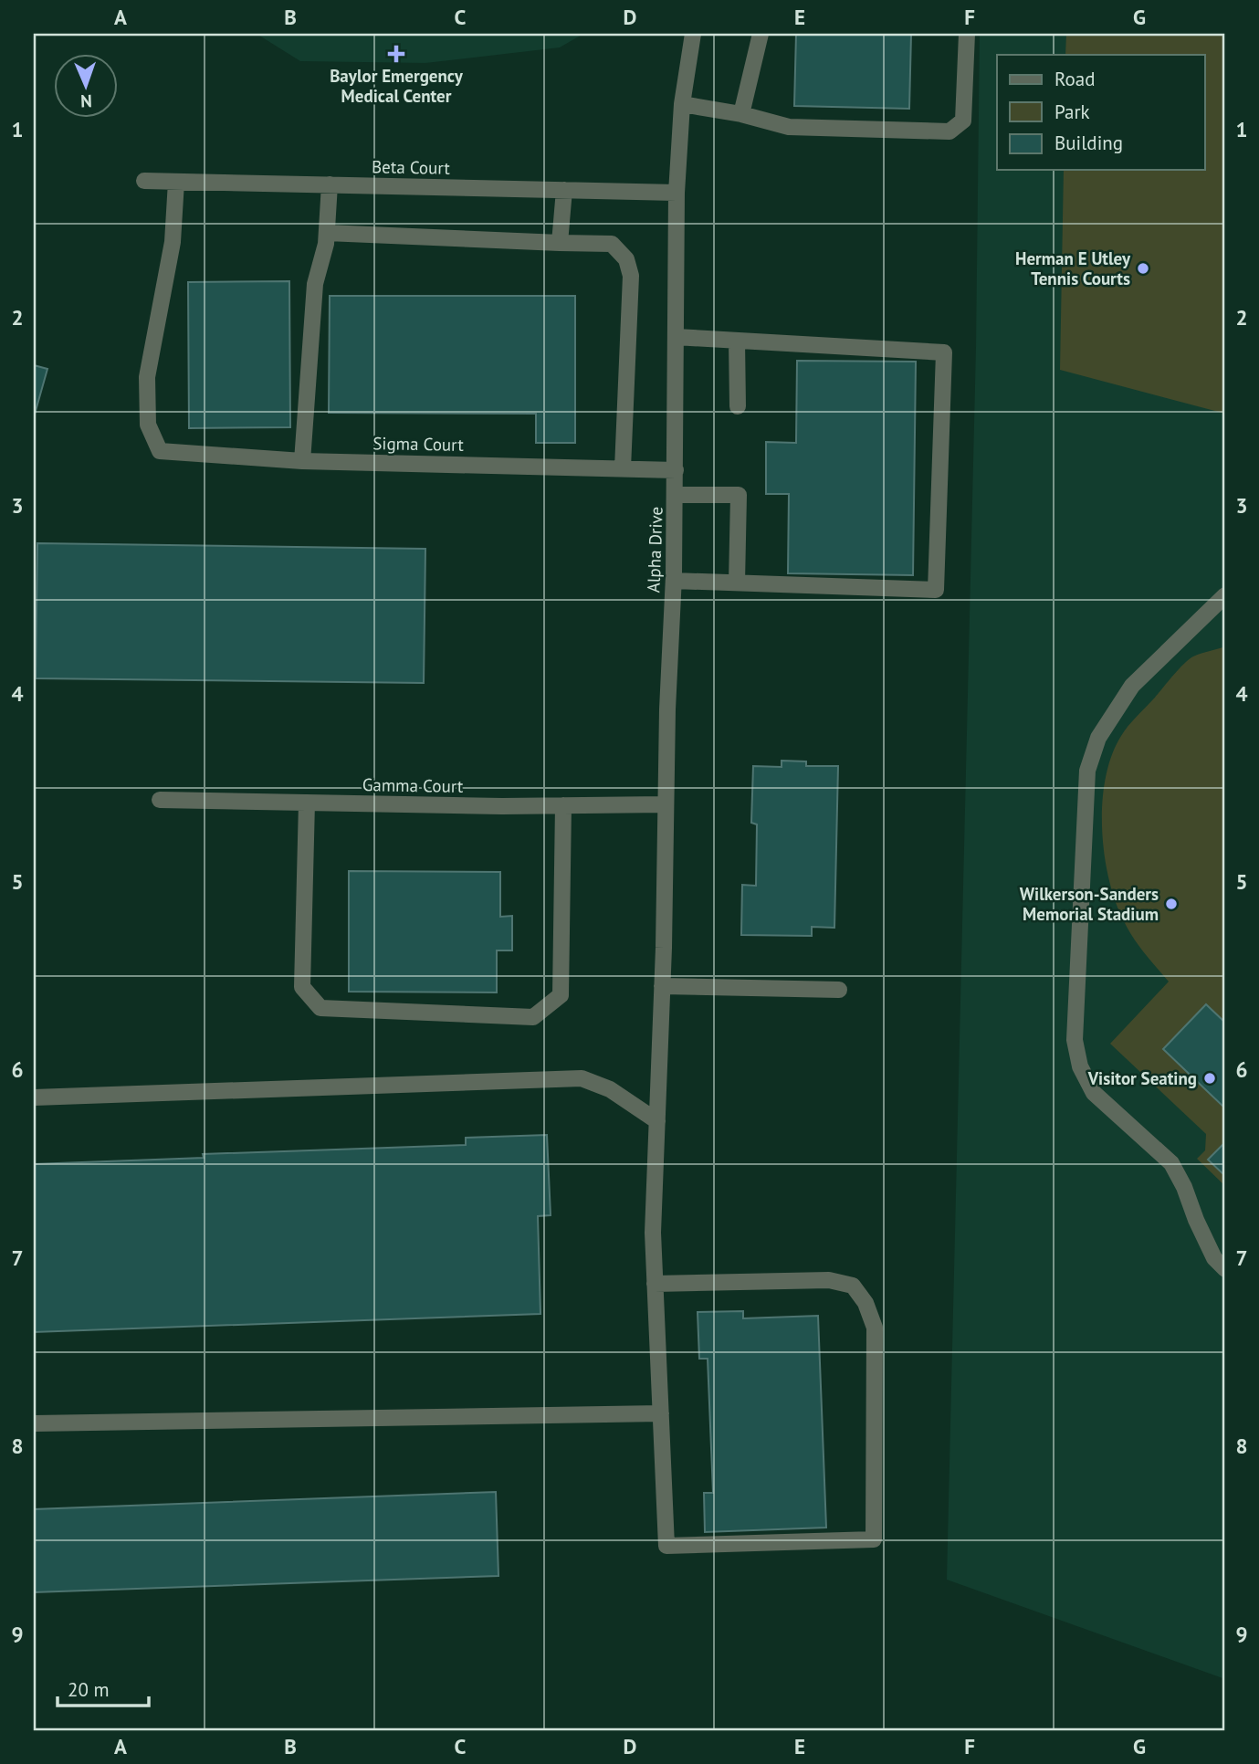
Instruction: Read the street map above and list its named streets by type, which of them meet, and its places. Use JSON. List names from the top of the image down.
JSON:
{
  "streets": {
    "street": [
      "Beta Court",
      "Sigma Court",
      "Alpha Drive",
      "Gamma Court"
    ]
  },
  "crossings": [
    ["Beta Court", "Sigma Court"],
    ["Beta Court", "Alpha Drive"],
    ["Sigma Court", "Alpha Drive"],
    ["Alpha Drive", "Gamma Court"]
  ],
  "places": {
    "health": ["Baylor Emergency Medical Center"],
    "other": ["Herman E Utley Tennis Courts", "Wilkerson-Sanders Memorial Stadium", "Visitor Seating"]
  },
  "legend": ["Road", "Park", "Building"],
  "scale_bar": "20 m",
  "north": "bottom",
  "grid": {
    "columns": [
      "A",
      "B",
      "C",
      "D",
      "E",
      "F",
      "G"
    ],
    "rows": [
      "1",
      "2",
      "3",
      "4",
      "5",
      "6",
      "7",
      "8",
      "9"
    ]
  }
}
